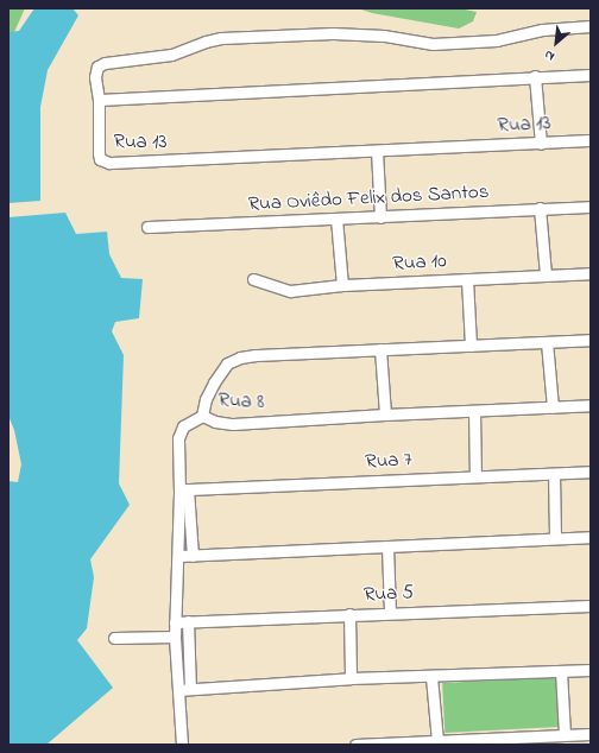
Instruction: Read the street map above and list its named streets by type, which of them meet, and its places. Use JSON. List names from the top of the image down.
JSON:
{
  "streets": {
    "street": [
      "Rua 13",
      "Rua Oviêdo Felix dos Santos",
      "Rua 10",
      "Rua 8",
      "Rua 7",
      "Rua 5"
    ]
  },
  "north": "bottom left"
}
